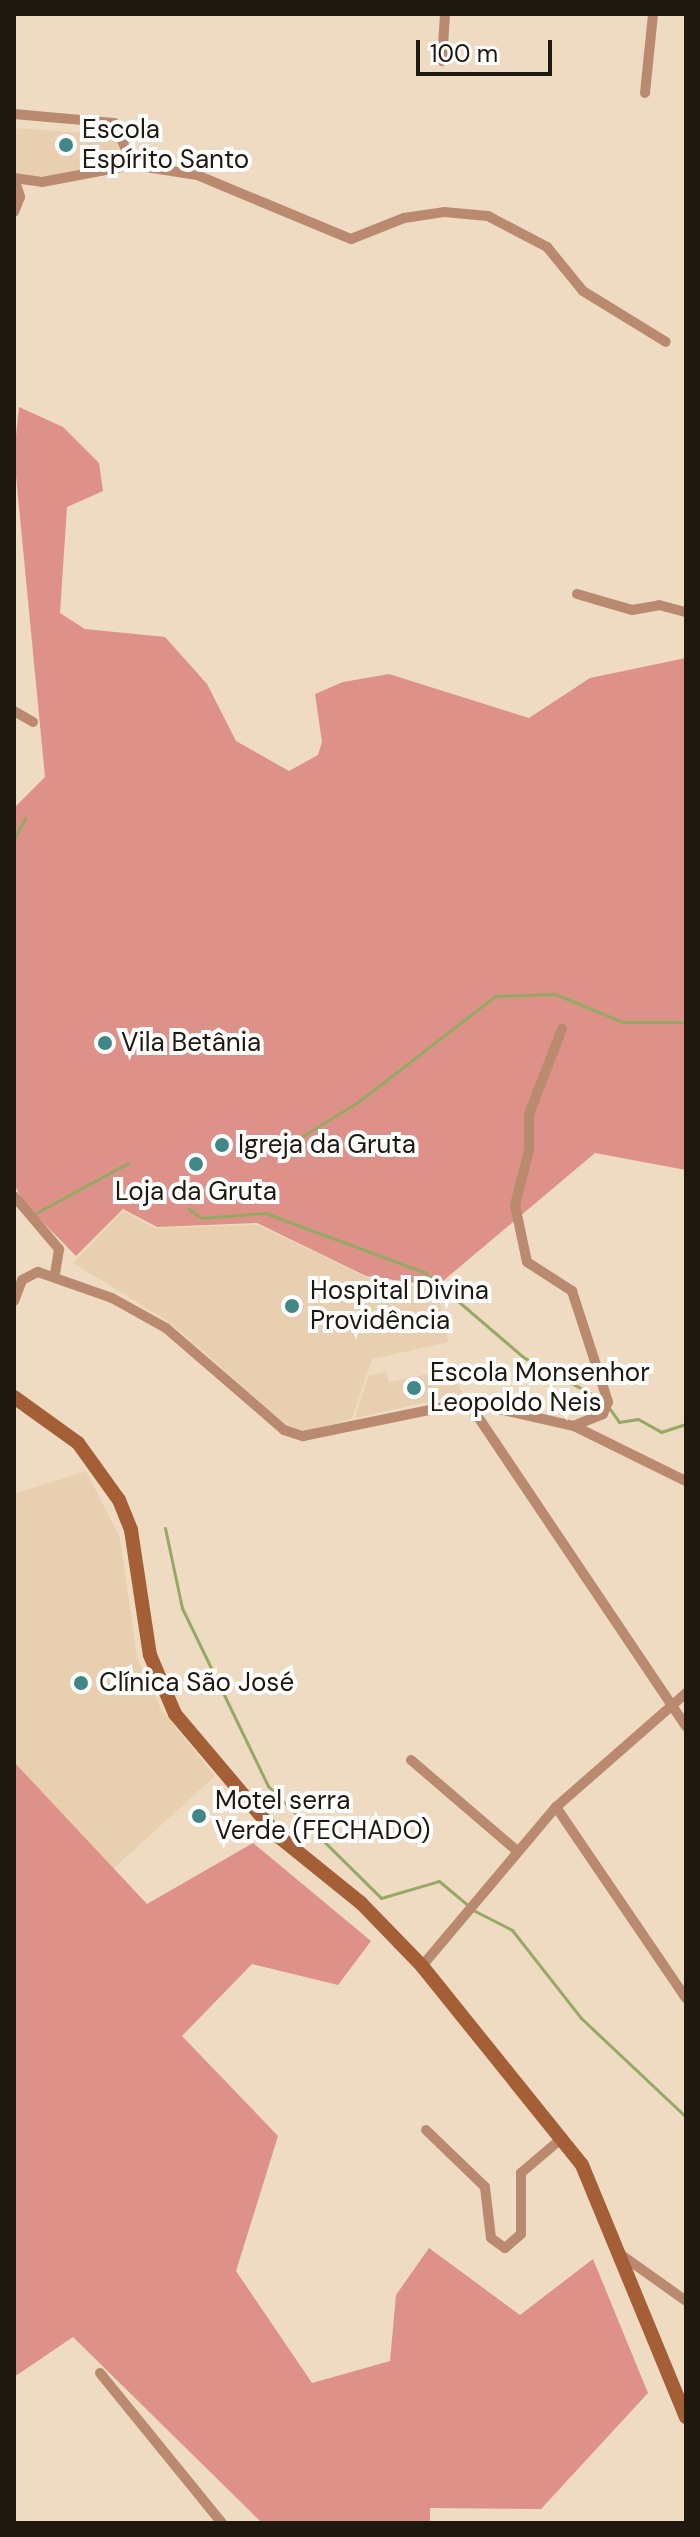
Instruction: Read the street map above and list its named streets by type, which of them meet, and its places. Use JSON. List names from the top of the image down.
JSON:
{
  "places": [
    "Escola Espírito Santo",
    "Vila Betânia",
    "Igreja da Gruta",
    "Loja da Gruta",
    "Hospital Divina Providência",
    "Escola Monsenhor Leopoldo Neis",
    "Clínica São José",
    "Motel serra Verde (FECHADO)"
  ],
  "scale_bar": "100 m"
}
